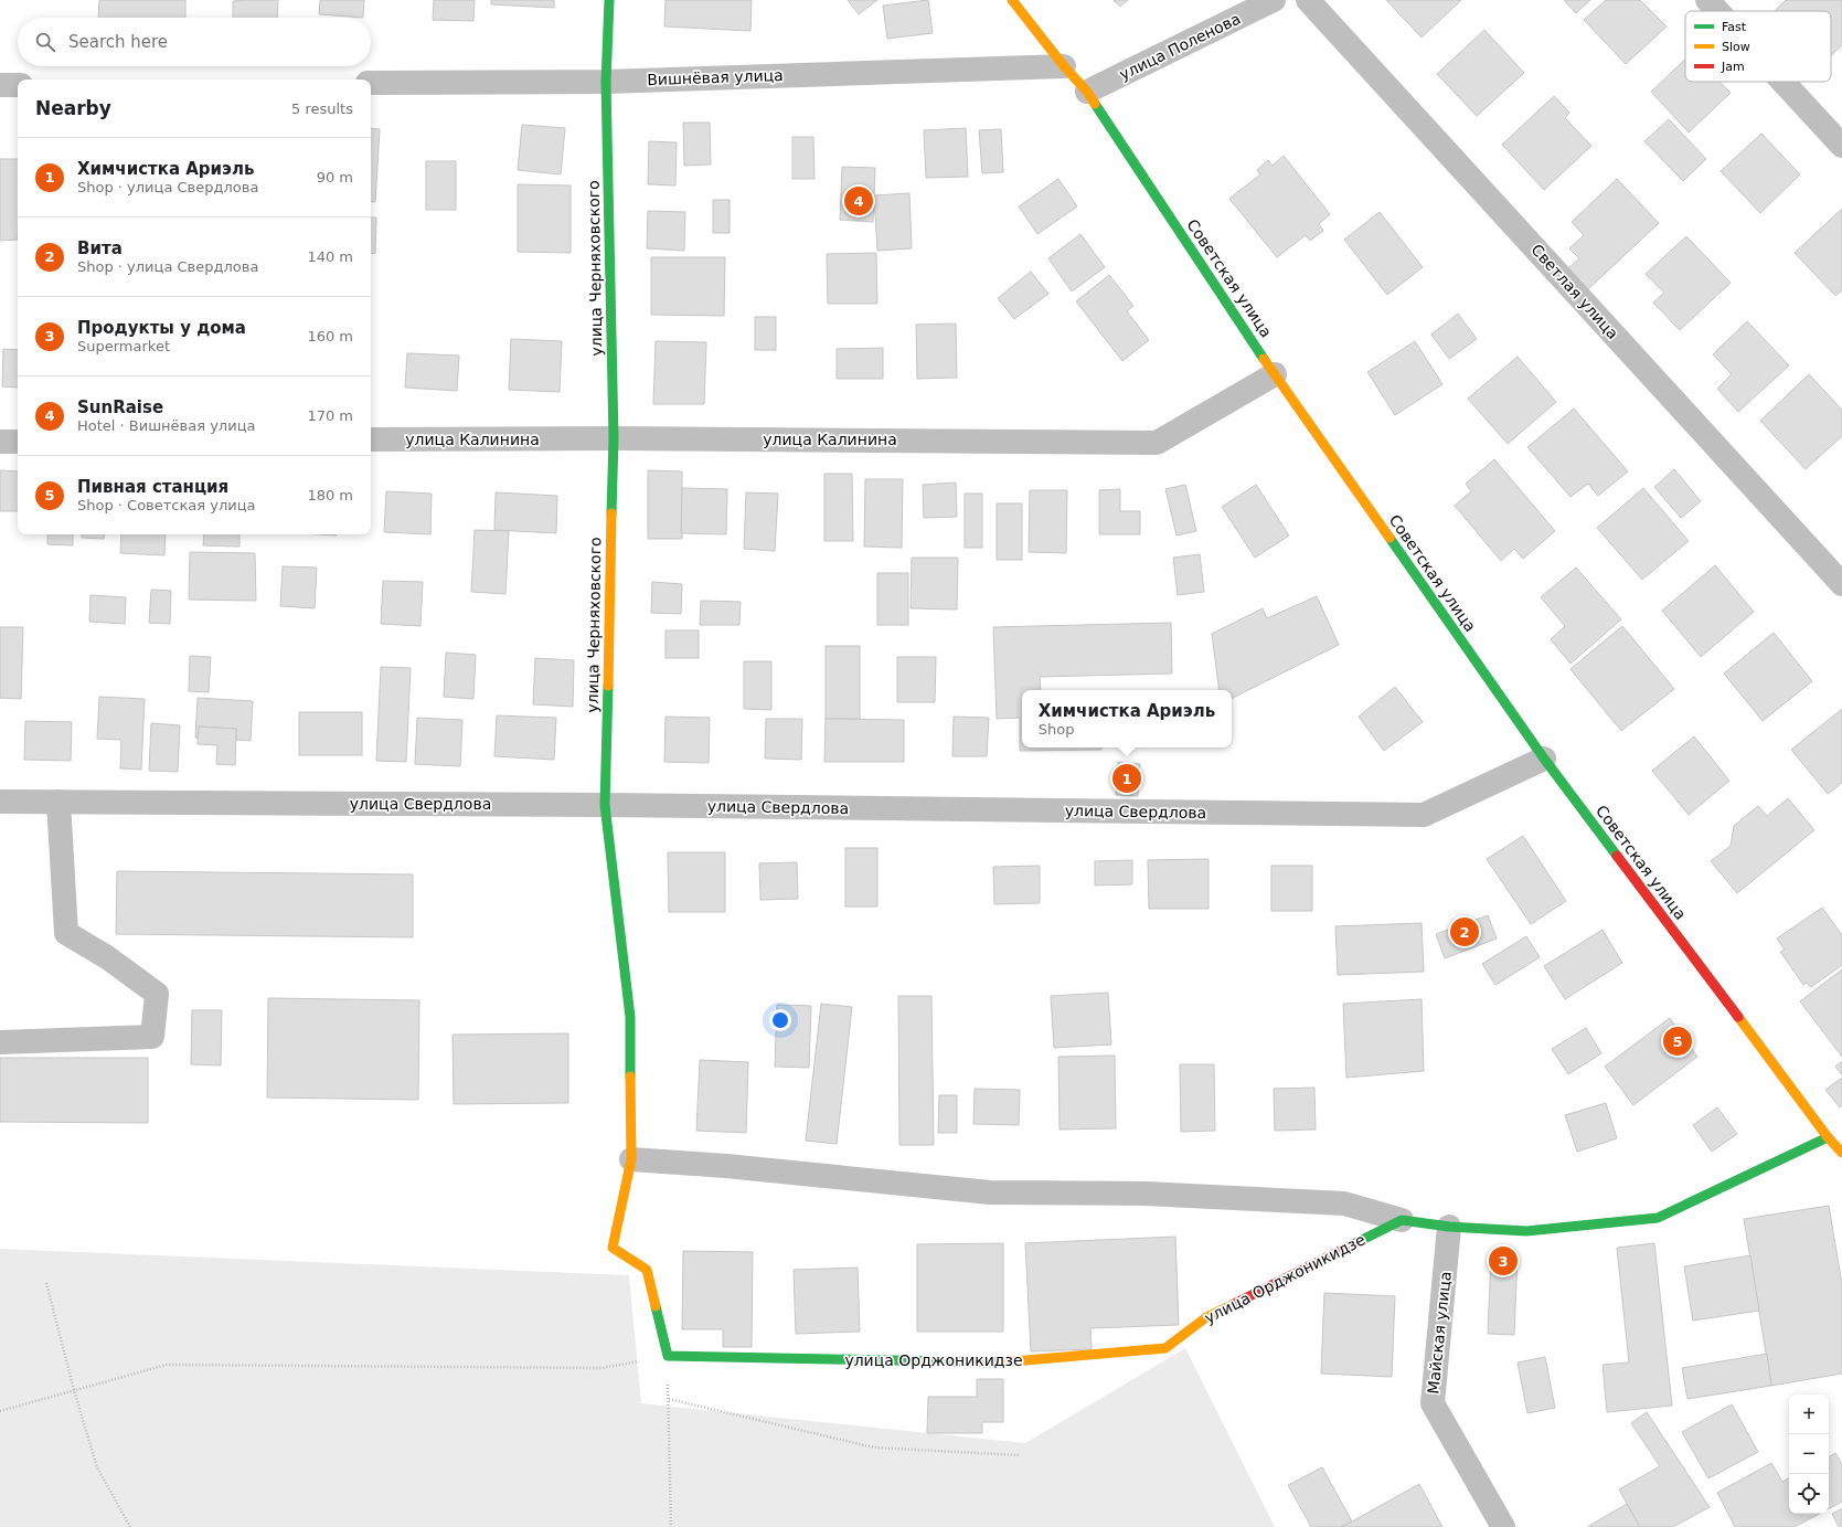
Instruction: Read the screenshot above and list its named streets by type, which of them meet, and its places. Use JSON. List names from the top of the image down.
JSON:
{
  "streets": {
    "street": [
      "улица Поленова",
      "Вишнёвая улица",
      "улица Черняховского",
      "Советская улица",
      "Светлая улица",
      "улица Калинина",
      "улица Свердлова",
      "улица Орджоникидзе",
      "Майская улица"
    ]
  },
  "crossings": [
    ["улица Поленова", "Советская улица"],
    ["Вишнёвая улица", "улица Черняховского"],
    ["Вишнёвая улица", "Советская улица"],
    ["улица Черняховского", "улица Калинина"],
    ["улица Черняховского", "улица Свердлова"],
    ["улица Черняховского", "улица Орджоникидзе"],
    ["Советская улица", "улица Калинина"],
    ["Советская улица", "улица Свердлова"],
    ["Советская улица", "улица Орджоникидзе"],
    ["улица Орджоникидзе", "Майская улица"]
  ],
  "legend": ["Fast", "Slow", "Jam"],
  "page": {
    "search": "Search here",
    "heading": ["Nearby", "5 results"],
    "list": [
      {
        "mark": "1",
        "name": "Химчистка Ариэль",
        "note": "Shop · улица Свердлова",
        "value": "90 m"
      },
      {
        "mark": "2",
        "name": "Вита",
        "note": "Shop · улица Свердлова",
        "value": "140 m"
      },
      {
        "mark": "3",
        "name": "Продукты у дома",
        "note": "Supermarket",
        "value": "160 m"
      },
      {
        "mark": "4",
        "name": "SunRaise",
        "note": "Hotel · Вишнёвая улица",
        "value": "170 m"
      },
      {
        "mark": "5",
        "name": "Пивная станция",
        "note": "Shop · Советская улица",
        "value": "180 m"
      }
    ],
    "pins": [
      "4",
      "1",
      "2",
      "5",
      "3"
    ],
    "popup": ["Химчистка Ариэль", "Shop"],
    "map_buttons": ["+", "−"]
  }
}
